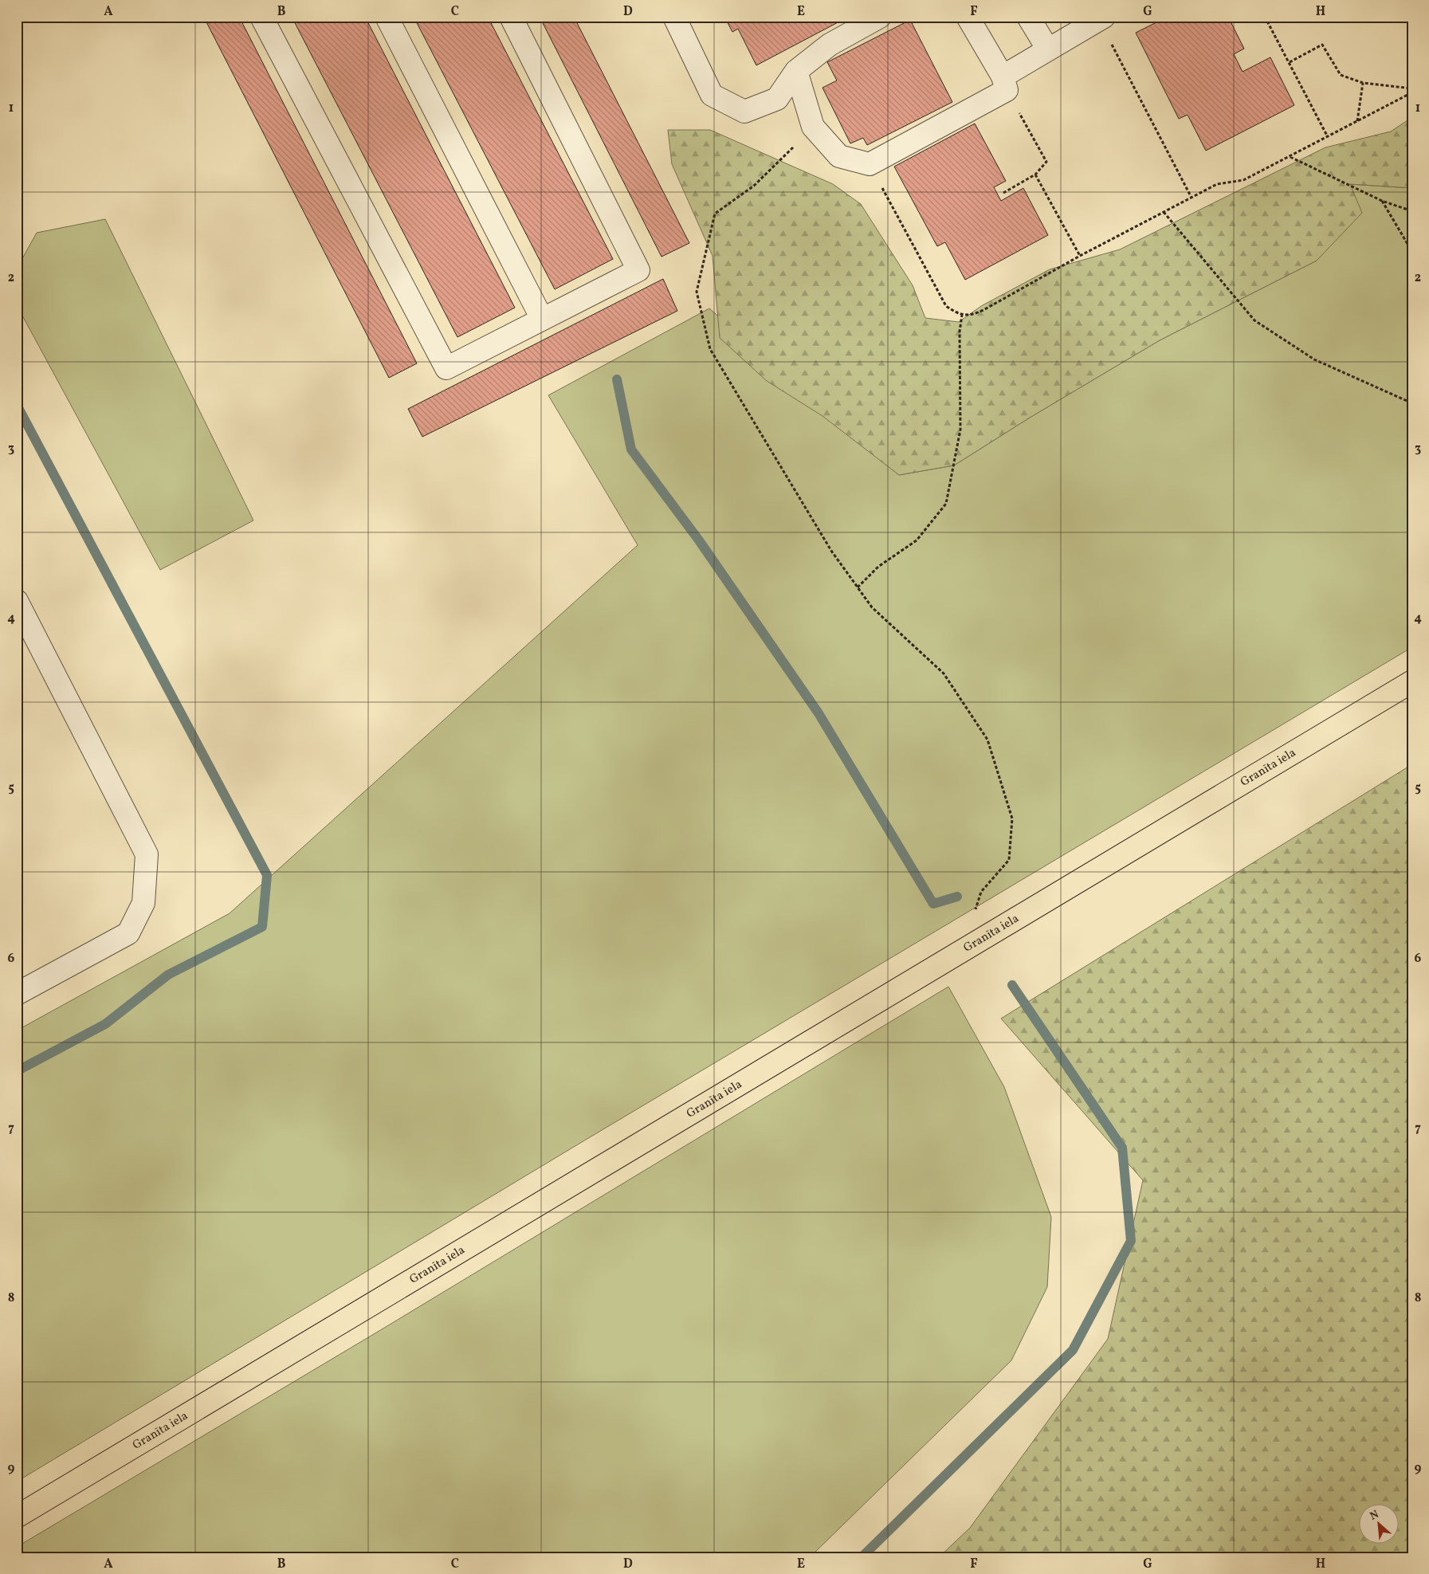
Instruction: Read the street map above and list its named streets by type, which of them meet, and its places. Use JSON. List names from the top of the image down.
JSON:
{
  "streets": {
    "main road": ["Granīta iela"]
  },
  "north": "top left",
  "grid": {
    "columns": [
      "A",
      "B",
      "C",
      "D",
      "E",
      "F",
      "G",
      "H"
    ],
    "rows": [
      "1",
      "2",
      "3",
      "4",
      "5",
      "6",
      "7",
      "8",
      "9"
    ]
  }
}
